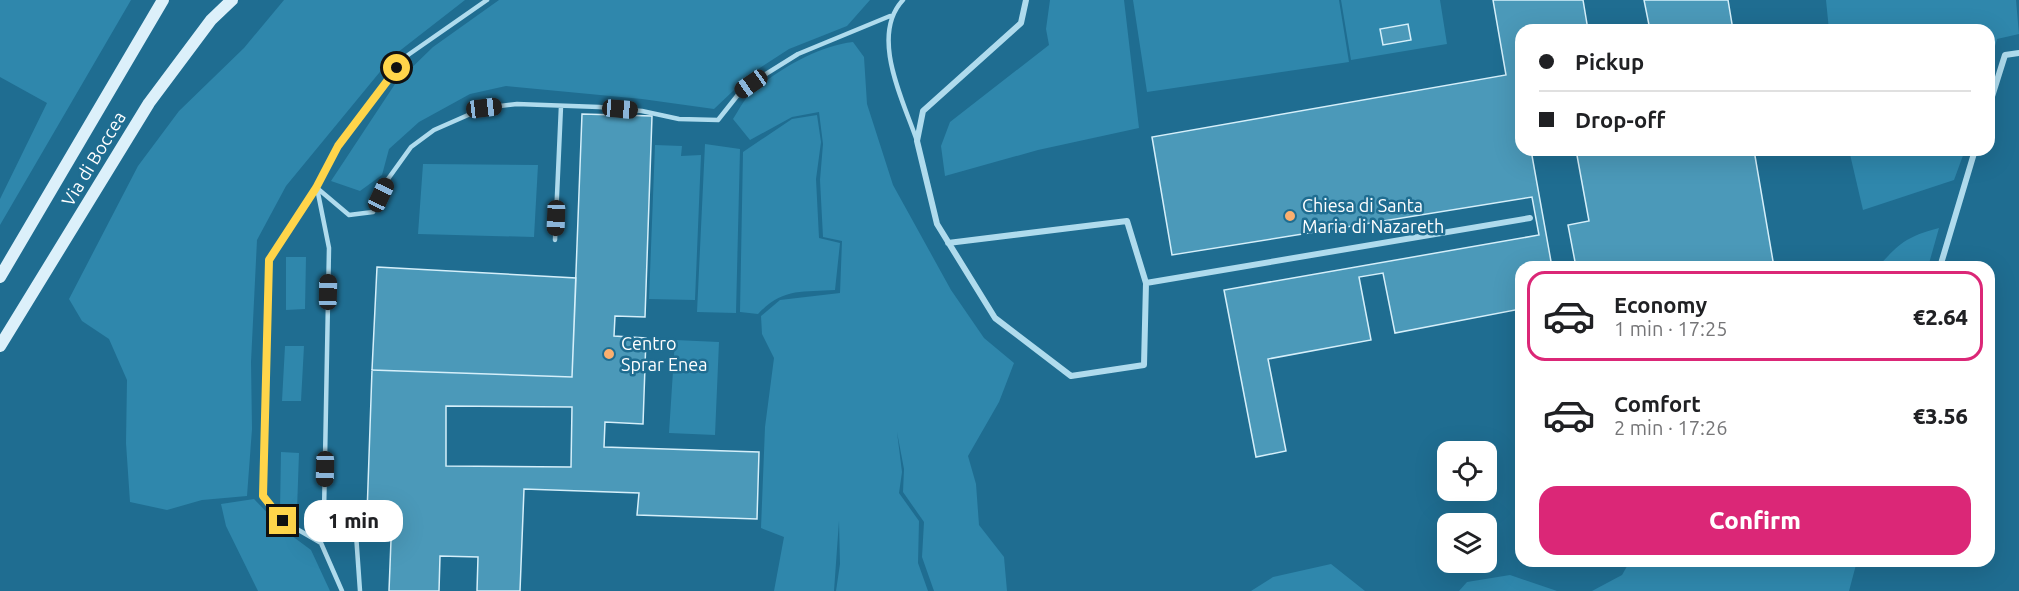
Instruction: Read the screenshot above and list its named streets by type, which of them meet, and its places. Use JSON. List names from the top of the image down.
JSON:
{
  "streets": {
    "main road": ["Via di Boccea"]
  },
  "places": ["Chiesa di Santa Maria di Nazareth", "Centro Sprar Enea"],
  "page": {
    "banner": ["Pickup", "Drop-off"],
    "list": [
      {
        "name": "Economy",
        "note": "1 min · 17:25",
        "value": "€2.64"
      },
      {
        "name": "Comfort",
        "note": "2 min · 17:26",
        "value": "€3.56"
      }
    ],
    "buttons": "Confirm",
    "bubble": "1 min"
  }
}
